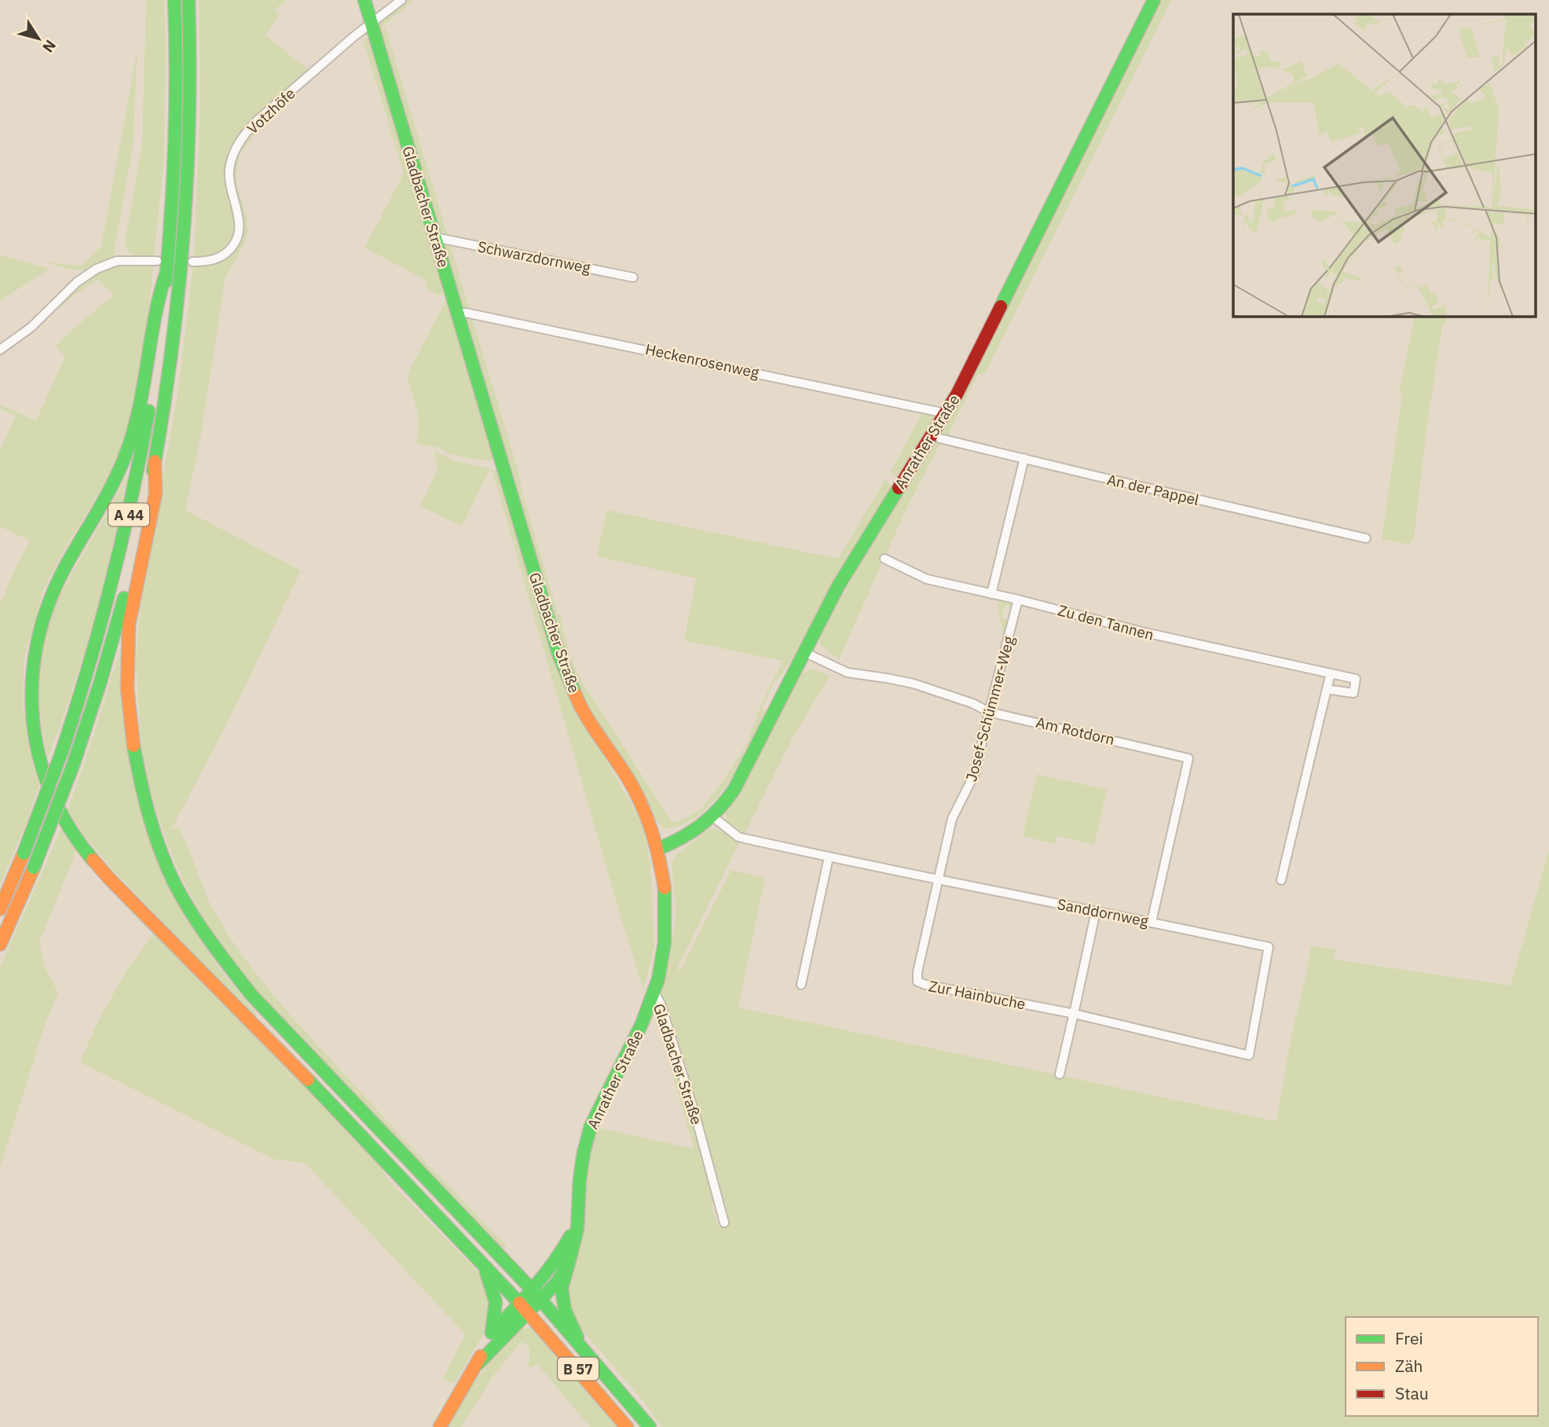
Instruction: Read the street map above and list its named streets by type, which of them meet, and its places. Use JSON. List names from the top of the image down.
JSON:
{
  "streets": {
    "main road": [
      "Gladbacher Straße",
      "Anrather Straße",
      "A 44",
      "B 57"
    ],
    "street": [
      "Votzhöfe",
      "Schwarzdornweg",
      "Heckenrosenweg",
      "An der Pappel",
      "Zu den Tannen",
      "Josef-Schümmer-Weg",
      "Am Rotdorn",
      "Sanddornweg",
      "Zur Hainbuche"
    ]
  },
  "crossings": [
    ["Votzhöfe", "Gladbacher Straße"],
    ["Gladbacher Straße", "Schwarzdornweg"],
    ["Gladbacher Straße", "Heckenrosenweg"],
    ["Gladbacher Straße", "Anrather Straße"],
    ["Heckenrosenweg", "Anrather Straße"],
    ["Anrather Straße", "Am Rotdorn"],
    ["Anrather Straße", "Sanddornweg"],
    ["Anrather Straße", "B 57"],
    ["Zu den Tannen", "Josef-Schümmer-Weg"],
    ["Josef-Schümmer-Weg", "Am Rotdorn"],
    ["Josef-Schümmer-Weg", "Sanddornweg"],
    ["Josef-Schümmer-Weg", "Zur Hainbuche"],
    ["Am Rotdorn", "Sanddornweg"],
    ["Sanddornweg", "Zur Hainbuche"]
  ],
  "legend": ["Frei", "Zäh", "Stau"],
  "north": "bottom right"
}
